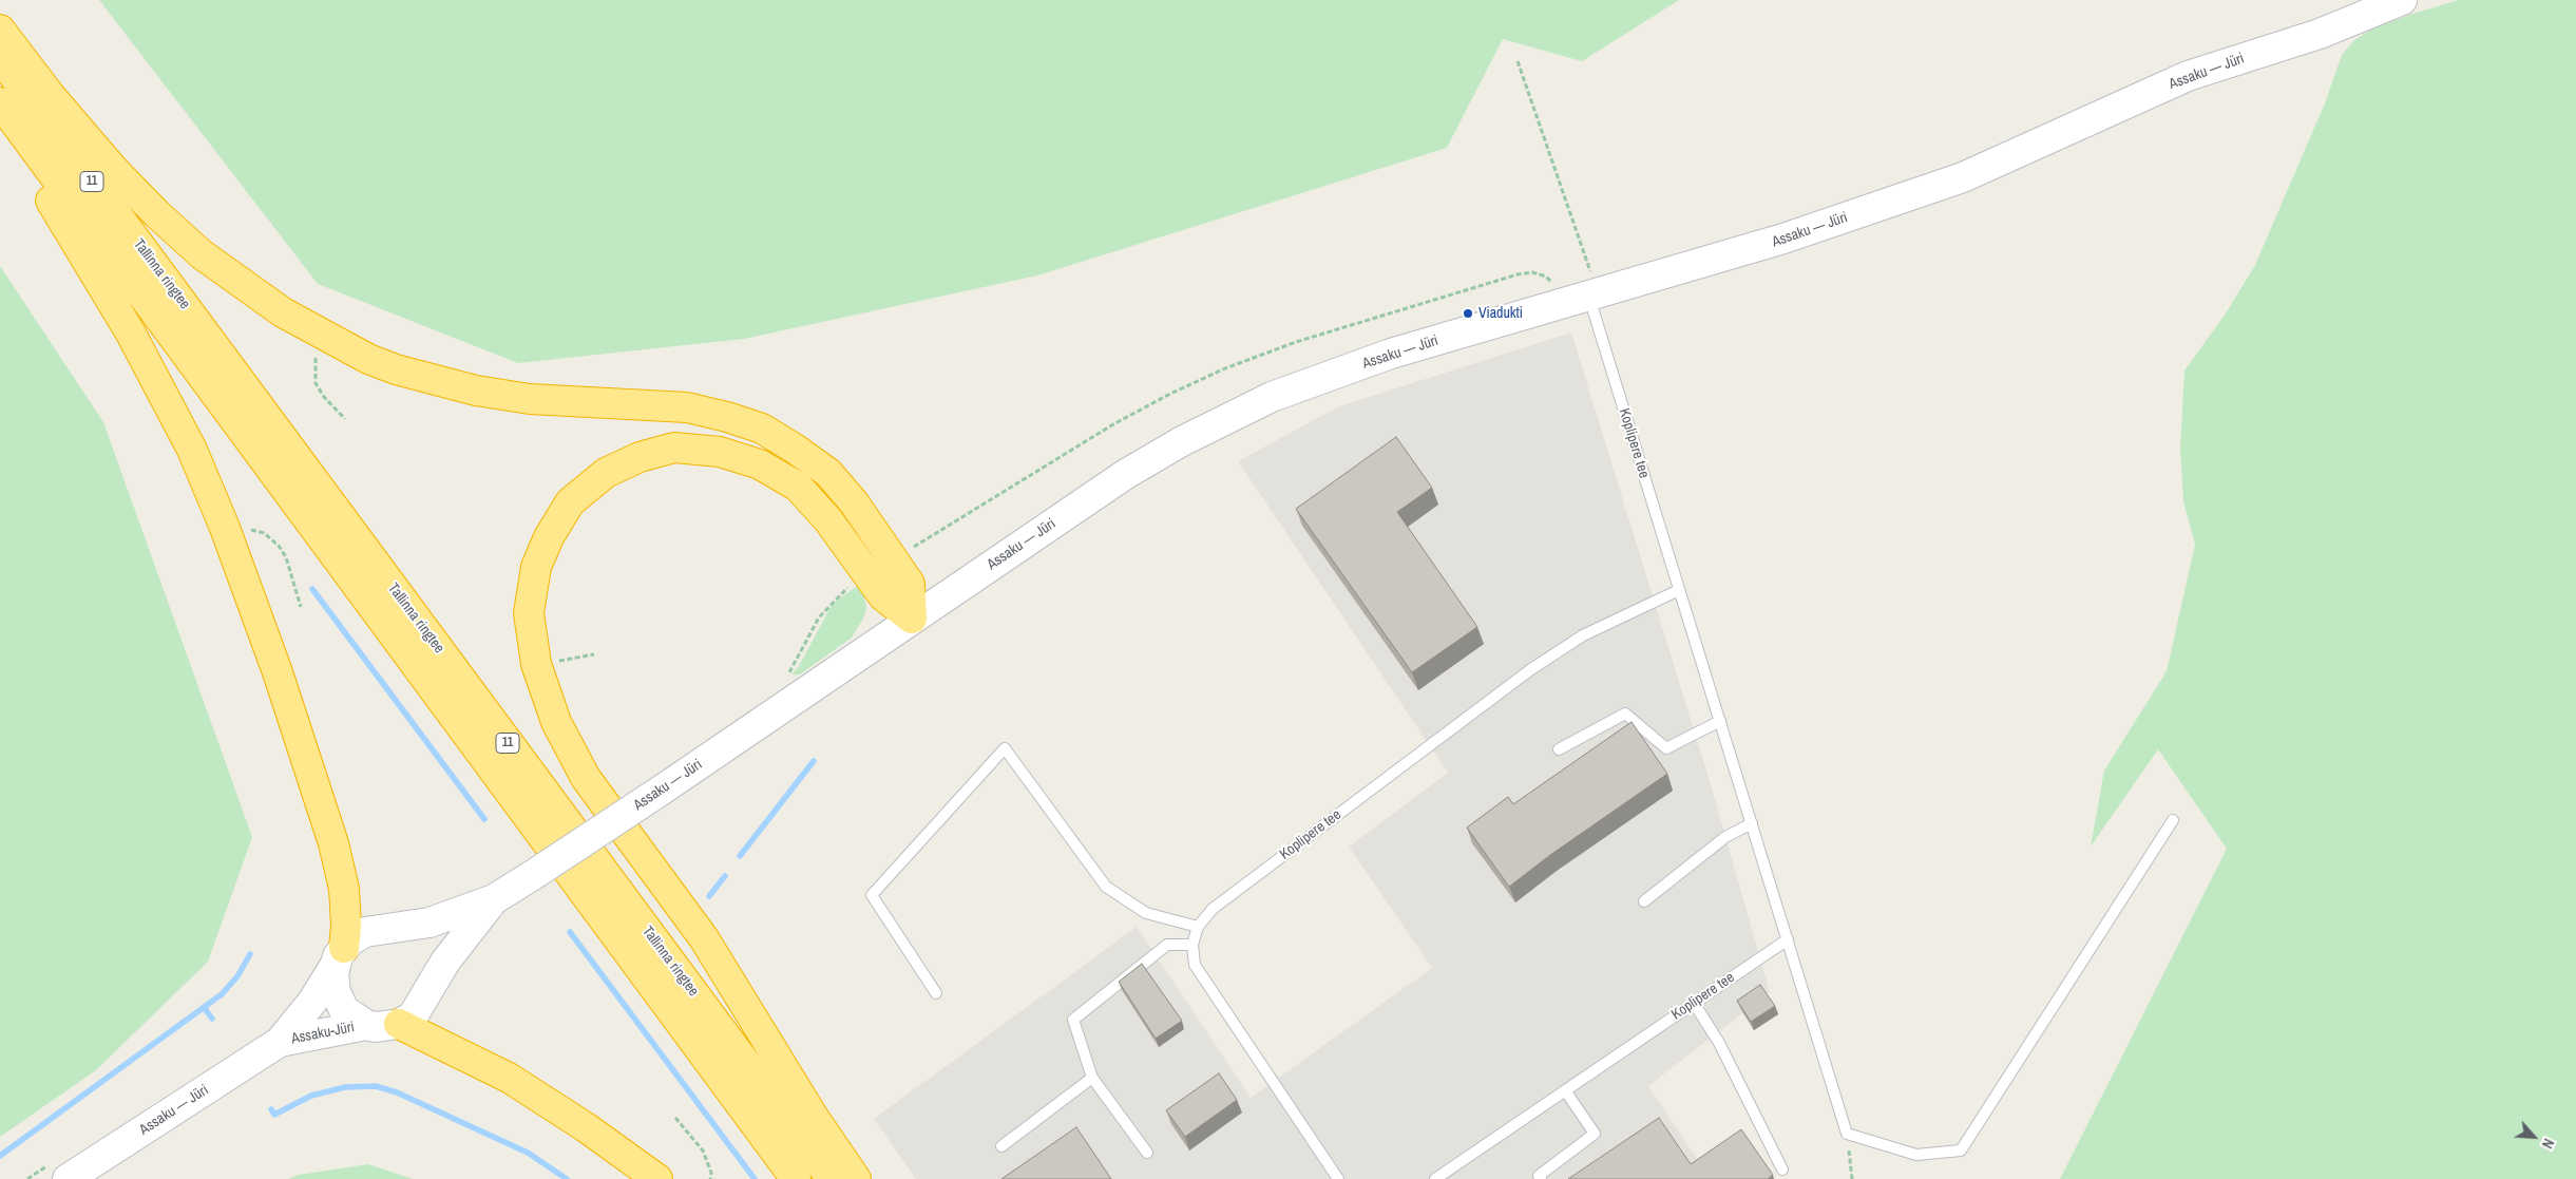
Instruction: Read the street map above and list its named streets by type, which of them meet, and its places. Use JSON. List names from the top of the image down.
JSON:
{
  "streets": {
    "highway": ["11", "Tallinna ringtee"],
    "street": ["Assaku — Jüri", "Assaku-Jüri"],
    "lane": ["Koplipere tee"]
  },
  "crossings": [
    ["Assaku — Jüri", "Koplipere tee"],
    ["Assaku — Jüri", "Assaku-Jüri"]
  ],
  "places": ["Viadukti"],
  "north": "bottom right"
}
